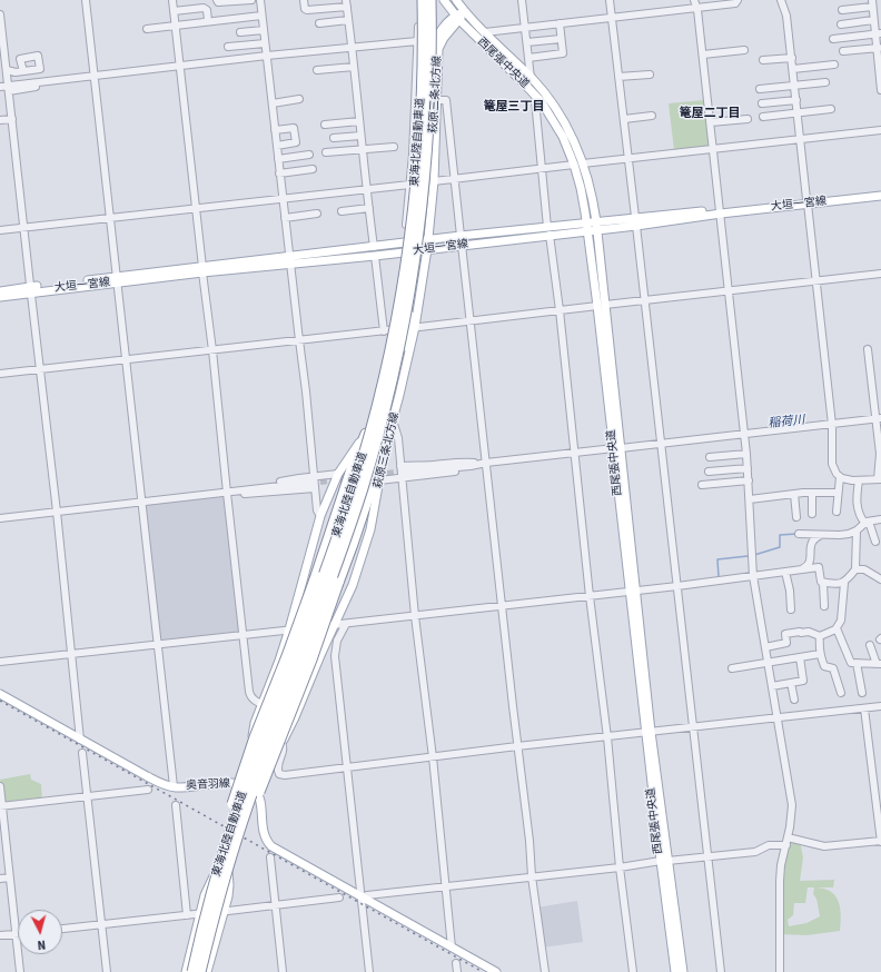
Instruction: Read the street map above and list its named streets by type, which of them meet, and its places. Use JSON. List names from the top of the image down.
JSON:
{
  "streets": {
    "highway": ["東海北陸自動車道"],
    "main road": [
      "西尾張中央道",
      "萩原三条北方線",
      "大垣一宮線",
      "奥音羽線"
    ]
  },
  "crossings": [
    ["西尾張中央道", "萩原三条北方線"],
    ["西尾張中央道", "大垣一宮線"],
    ["萩原三条北方線", "大垣一宮線"],
    ["萩原三条北方線", "奥音羽線"]
  ],
  "districts": ["篭屋三丁目", "篭屋二丁目"],
  "water": ["稲荷川"],
  "north": "bottom"
}
